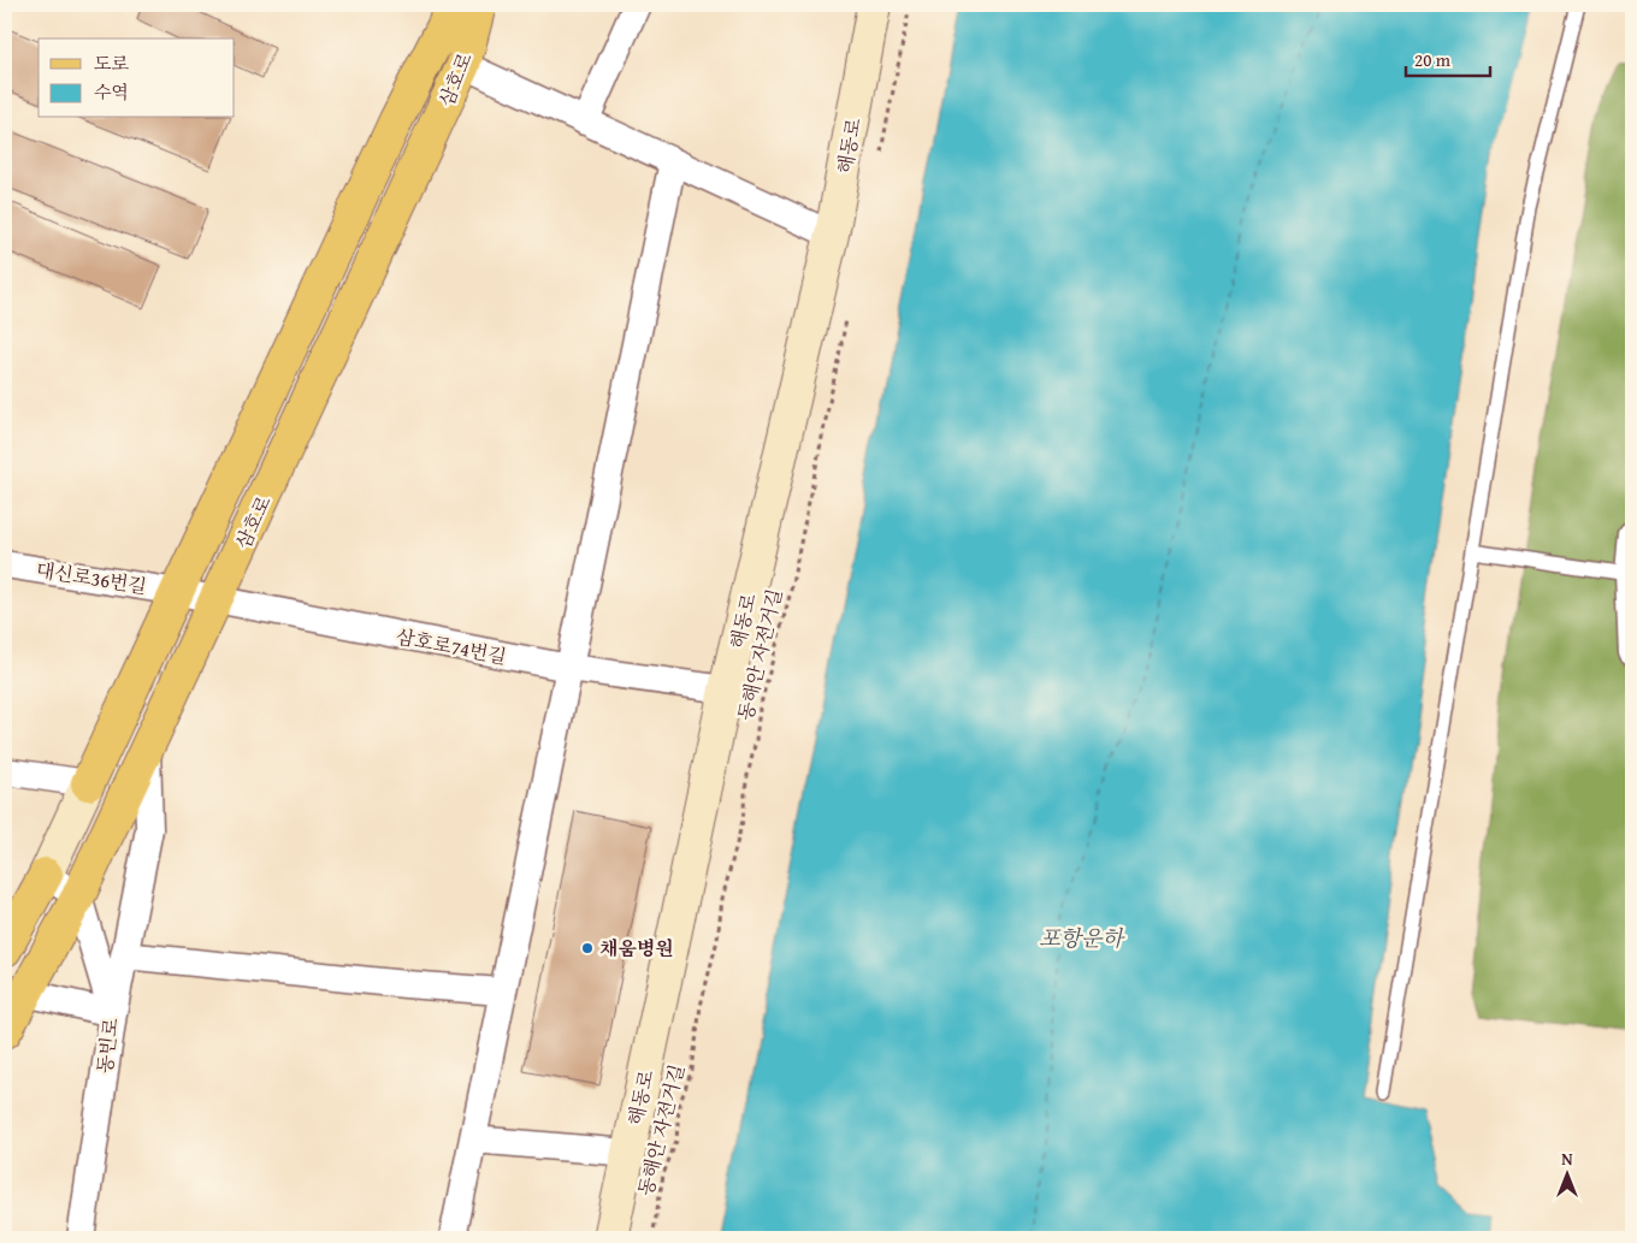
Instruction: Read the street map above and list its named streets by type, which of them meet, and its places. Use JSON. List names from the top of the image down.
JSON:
{
  "streets": {
    "main road": ["삼호로"],
    "street": [
      "해동로",
      "대신로36번길",
      "삼호로74번길",
      "동빈로"
    ],
    "path": ["동해안 자전거길"]
  },
  "crossings": [
    ["삼호로", "대신로36번길"],
    ["삼호로", "삼호로74번길"],
    ["삼호로", "동빈로"],
    ["해동로", "삼호로74번길"],
    ["대신로36번길", "삼호로74번길"]
  ],
  "water": ["포항운하"],
  "places": ["채움병원"],
  "legend": ["도로", "수역"],
  "scale_bar": "20 m",
  "north": "top"
}
